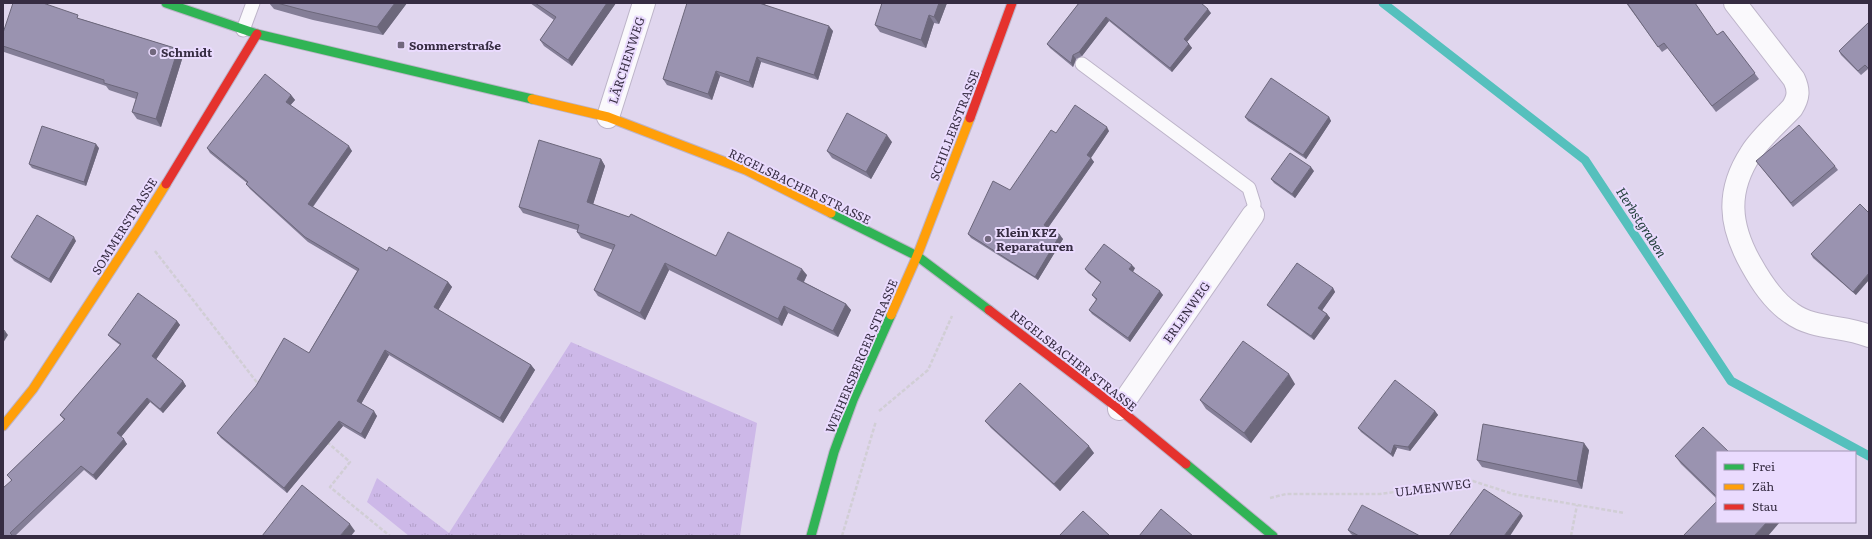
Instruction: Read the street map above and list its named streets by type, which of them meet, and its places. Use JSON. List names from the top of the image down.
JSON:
{
  "streets": {
    "street": [
      "LÄRCHENWEG",
      "SCHILLERSTRASSE",
      "REGELSBACHER STRASSE",
      "SOMMERSTRASSE",
      "ERLENWEG",
      "WEIHERSBERGER STRASSE"
    ],
    "path": ["ULMENWEG"]
  },
  "crossings": [
    ["LÄRCHENWEG", "REGELSBACHER STRASSE"],
    ["SCHILLERSTRASSE", "REGELSBACHER STRASSE"],
    ["SCHILLERSTRASSE", "WEIHERSBERGER STRASSE"],
    ["REGELSBACHER STRASSE", "SOMMERSTRASSE"],
    ["REGELSBACHER STRASSE", "ERLENWEG"],
    ["REGELSBACHER STRASSE", "WEIHERSBERGER STRASSE"],
    ["REGELSBACHER STRASSE", "ULMENWEG"]
  ],
  "water": ["Herbstgraben"],
  "places": {
    "transit": ["Sommerstraße"],
    "other": ["Schmidt", "Klein KFZ Reparaturen"]
  },
  "legend": ["Frei", "Zäh", "Stau"]
}
